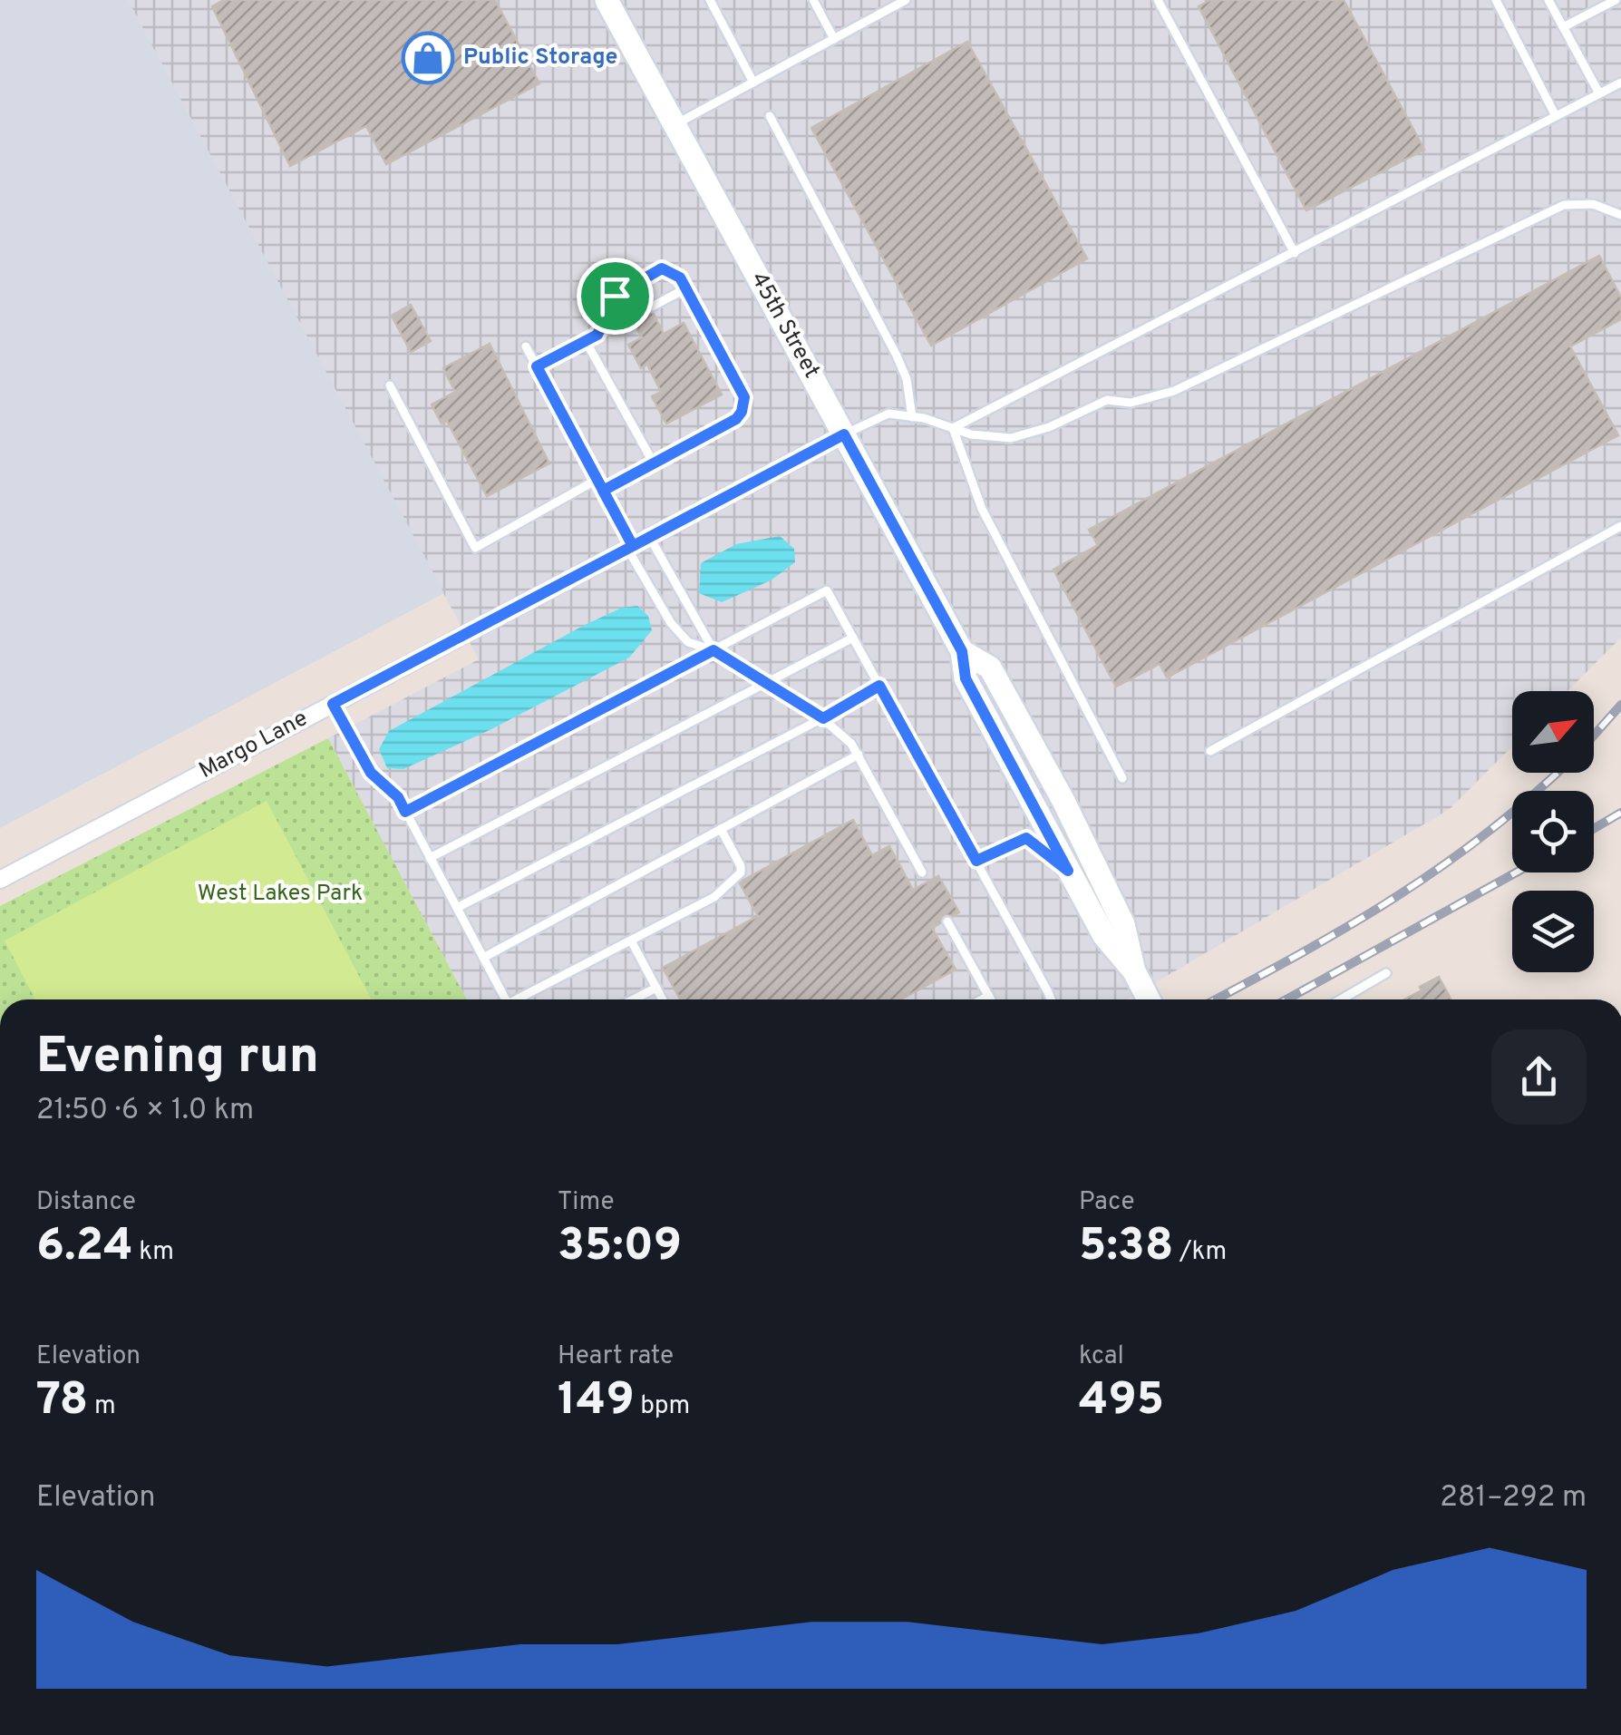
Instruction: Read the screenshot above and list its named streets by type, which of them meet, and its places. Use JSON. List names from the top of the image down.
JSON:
{
  "streets": {
    "main road": ["45th Street"],
    "street": ["Margo Lane"]
  },
  "crossings": [
    ["45th Street", "Margo Lane"]
  ],
  "parks": ["West Lakes Park"],
  "places": {
    "shop": ["Public Storage"]
  },
  "north": "top right",
  "page": {
    "heading": ["Evening run", "21:50 · 6 × 1.0 km"],
    "stats": [
      ["Distance", "6.24 km"],
      ["Time", "35:09"],
      ["Pace", "5:38 /km"],
      ["Elevation", "78 m"],
      ["Heart rate", "149 bpm"],
      ["kcal", "495"]
    ],
    "chart": ["Elevation", "281–292 m"]
  }
}
